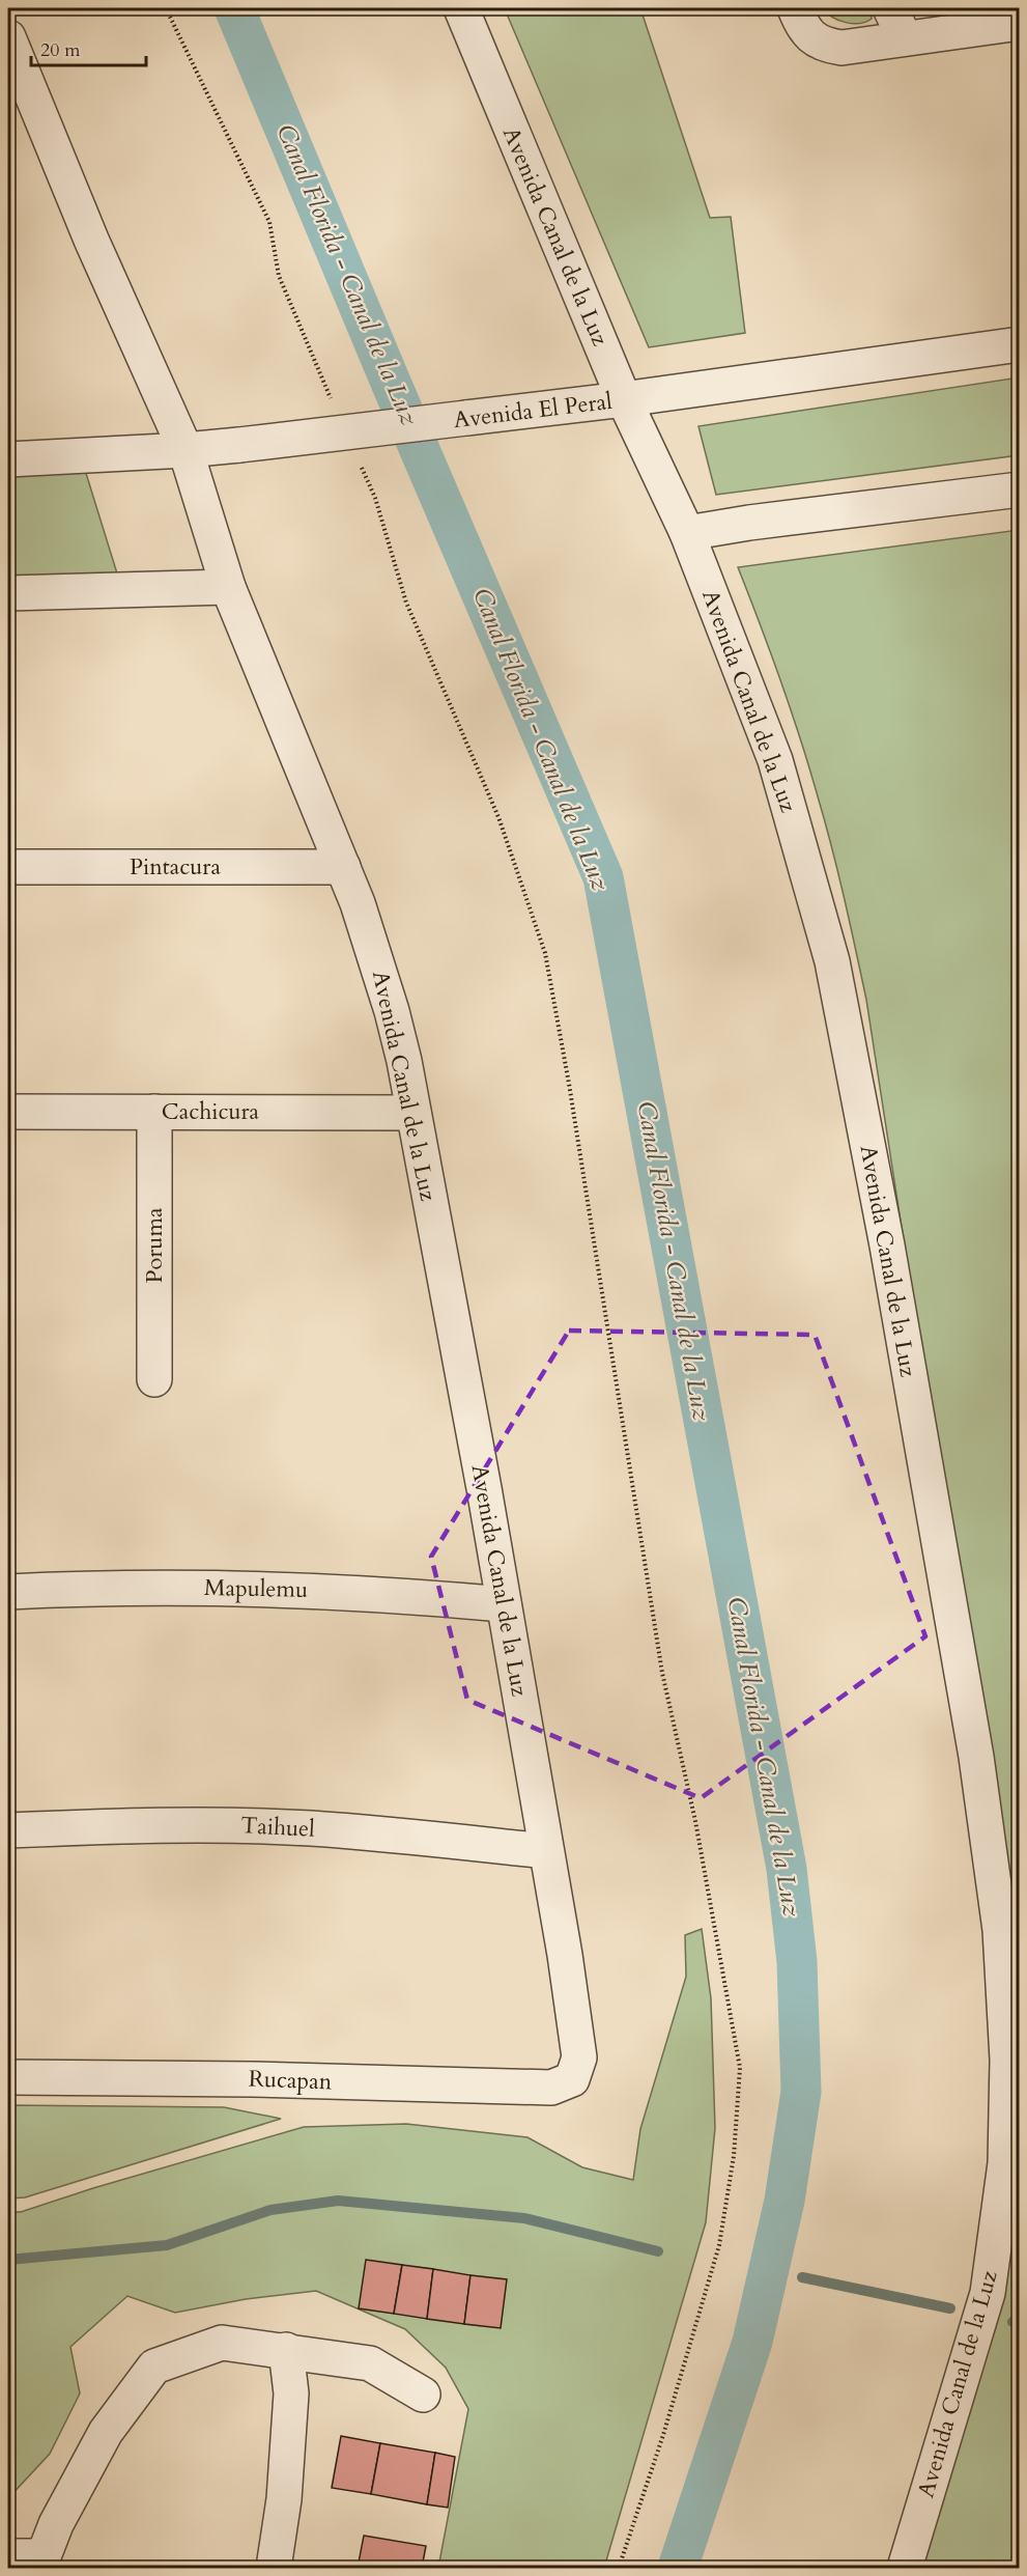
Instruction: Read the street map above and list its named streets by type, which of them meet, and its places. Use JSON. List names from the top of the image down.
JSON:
{
  "streets": {
    "street": [
      "Avenida Canal de la Luz",
      "Avenida El Peral",
      "Pintacura",
      "Cachicura",
      "Poruma",
      "Mapulemu",
      "Taihuel",
      "Rucapan"
    ]
  },
  "crossings": [
    ["Avenida Canal de la Luz", "Avenida El Peral"],
    ["Avenida Canal de la Luz", "Pintacura"],
    ["Avenida Canal de la Luz", "Cachicura"],
    ["Avenida Canal de la Luz", "Mapulemu"],
    ["Avenida Canal de la Luz", "Taihuel"],
    ["Avenida Canal de la Luz", "Rucapan"],
    ["Cachicura", "Poruma"]
  ],
  "water": ["Canal Florida - Canal de la Luz"],
  "scale_bar": "20 m"
}
